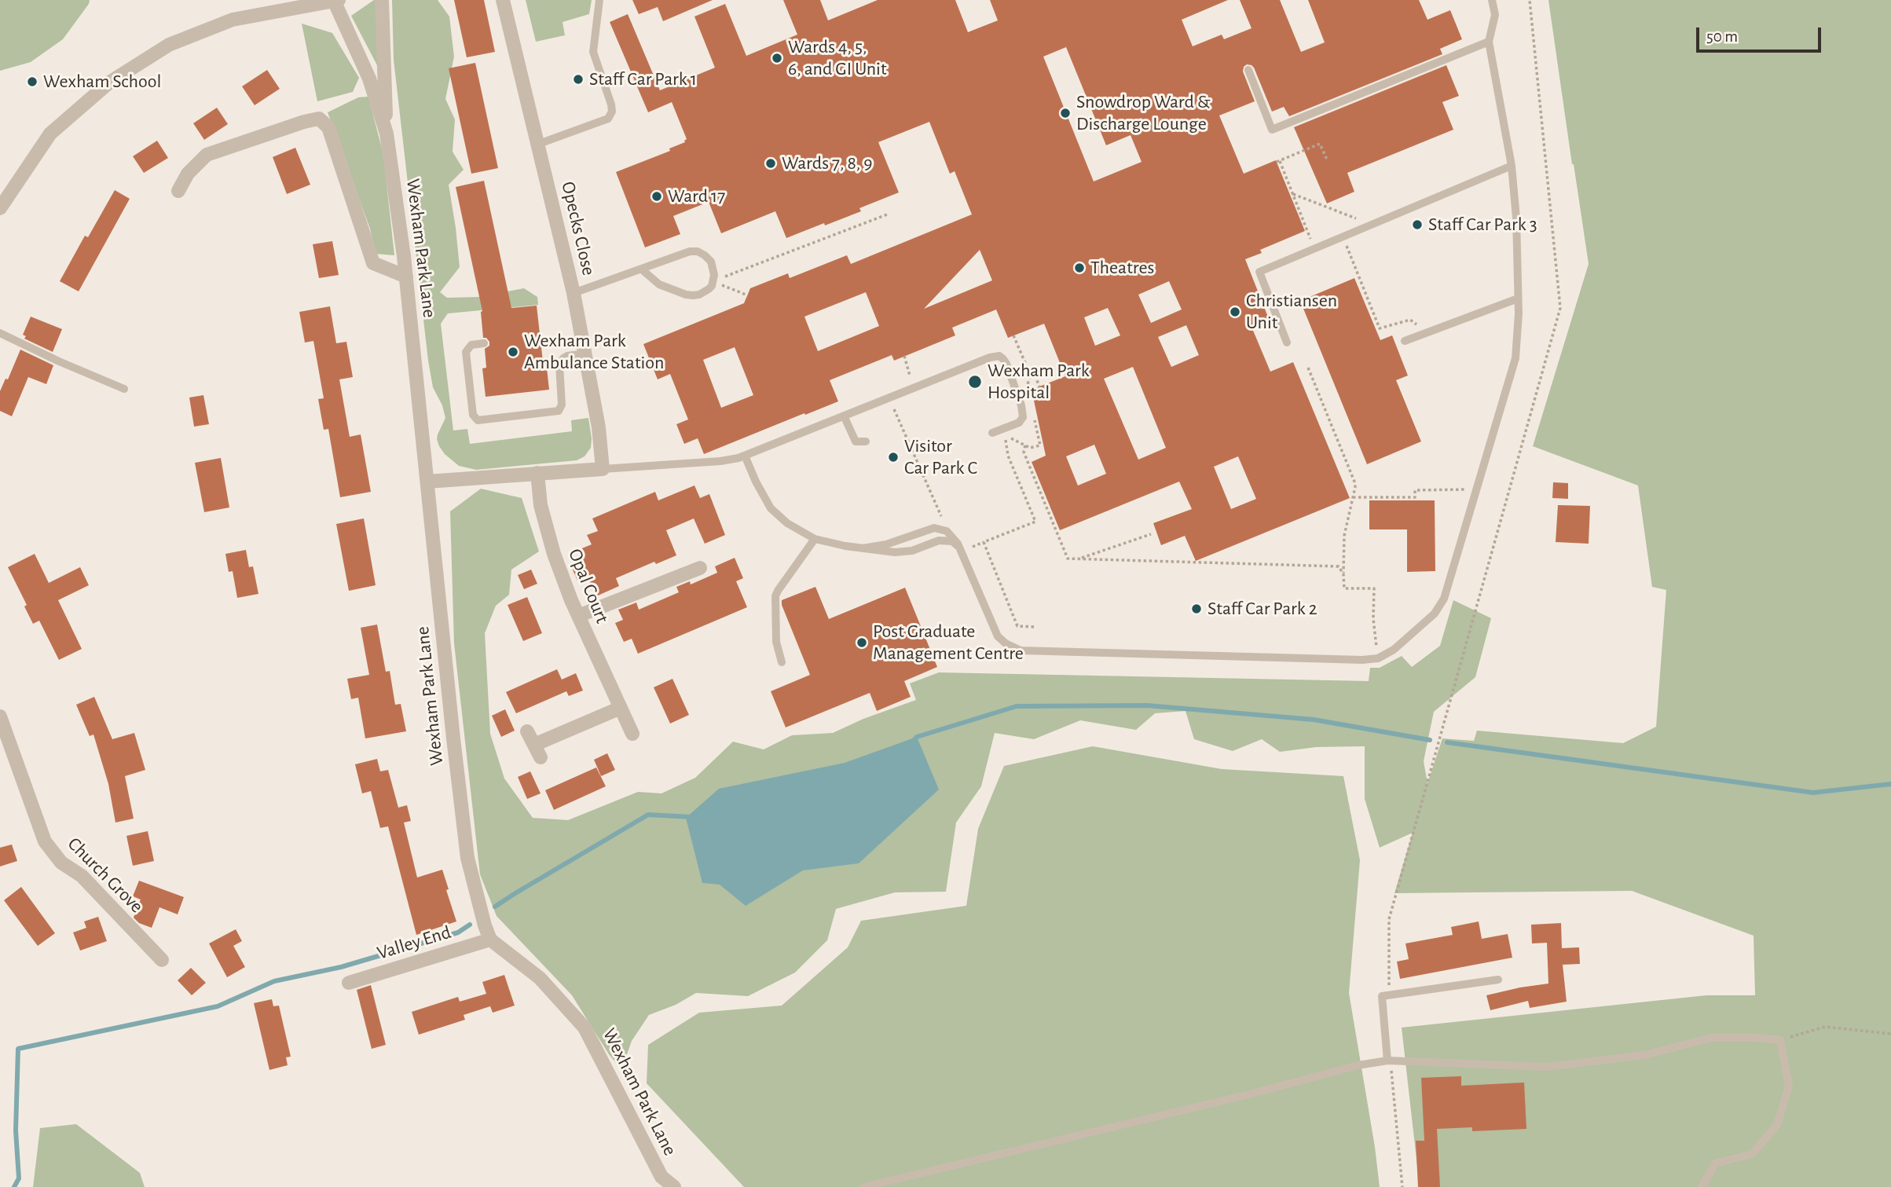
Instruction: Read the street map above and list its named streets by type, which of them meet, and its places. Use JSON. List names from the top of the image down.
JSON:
{
  "streets": {
    "street": [
      "Opecks Close",
      "Wexham Park Lane",
      "Opal Court",
      "Church Grove",
      "Valley End"
    ]
  },
  "crossings": [
    ["Wexham Park Lane", "Valley End"]
  ],
  "places": [
    "Wards 4, 5, 6, and GI Unit",
    "Staff Car Park 1",
    "Wexham School",
    "Snowdrop Ward & Discharge Lounge",
    "Wards 7, 8, 9",
    "Ward 17",
    "Staff Car Park 3",
    "Theatres",
    "Christiansen Unit",
    "Wexham Park Ambulance Station",
    "Wexham Park Hospital",
    "Visitor Car Park C",
    "Staff Car Park 2",
    "Post Graduate Management Centre"
  ],
  "scale_bar": "50 m"
}
